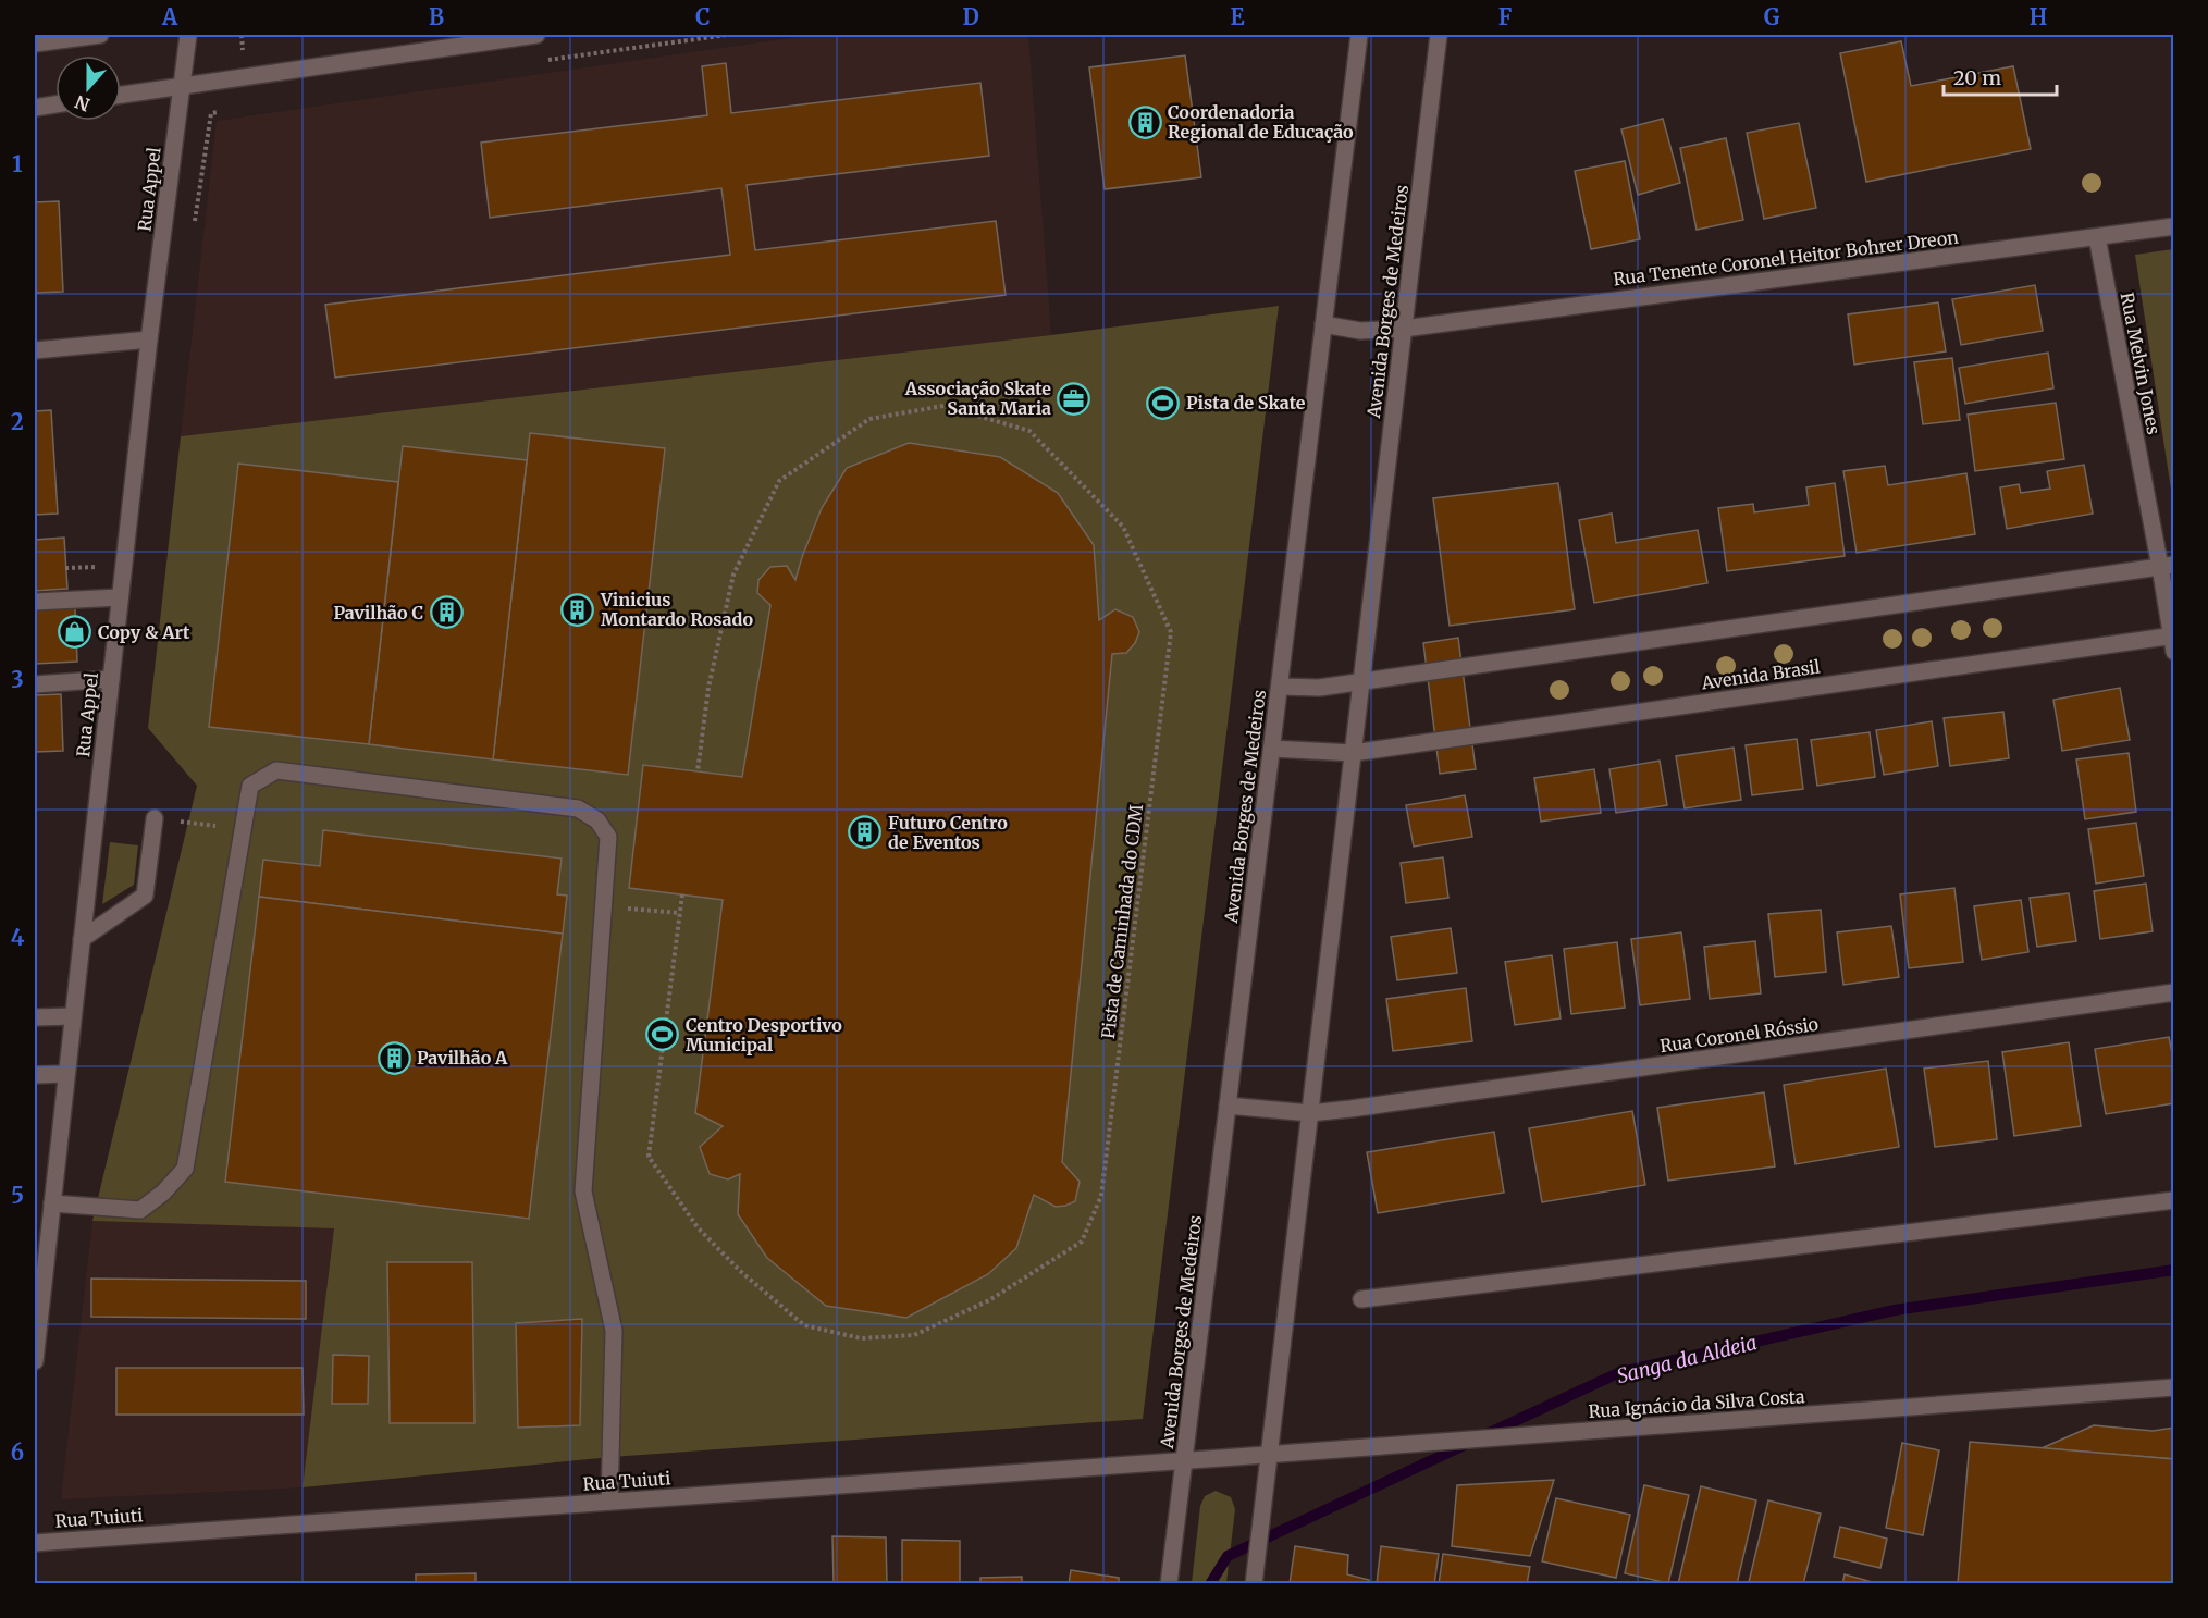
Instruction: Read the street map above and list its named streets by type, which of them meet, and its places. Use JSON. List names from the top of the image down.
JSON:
{
  "streets": {
    "main road": [
      "Rua Appel",
      "Rua Tenente Coronel Heitor Bohrer Dreon",
      "Avenida Borges de Medeiros",
      "Rua Melvin Jones",
      "Avenida Brasil",
      "Rua Coronel Róssio",
      "Rua Ignácio da Silva Costa",
      "Rua Tuiuti"
    ],
    "path": ["Pista de Caminhada do CDM"]
  },
  "crossings": [
    ["Rua Tenente Coronel Heitor Bohrer Dreon", "Avenida Borges de Medeiros"],
    ["Rua Tenente Coronel Heitor Bohrer Dreon", "Rua Melvin Jones"],
    ["Avenida Borges de Medeiros", "Avenida Brasil"],
    ["Avenida Borges de Medeiros", "Rua Coronel Róssio"],
    ["Avenida Borges de Medeiros", "Rua Ignácio da Silva Costa"],
    ["Avenida Borges de Medeiros", "Rua Tuiuti"],
    ["Rua Melvin Jones", "Avenida Brasil"],
    ["Rua Ignácio da Silva Costa", "Rua Tuiuti"]
  ],
  "water": ["Sanga da Aldeia"],
  "places": {
    "building": [
      "Coordenadoria Regional de Educação",
      "Vinicius Montardo Rosado",
      "Pavilhão C",
      "Futuro Centro de Eventos",
      "Pavilhão A"
    ],
    "office": ["Associação Skate Santa Maria"],
    "sports": ["Pista de Skate", "Centro Desportivo Municipal"],
    "shop": ["Copy & Art"]
  },
  "scale_bar": "20 m",
  "north": "bottom",
  "grid": {
    "columns": [
      "A",
      "B",
      "C",
      "D",
      "E",
      "F",
      "G",
      "H"
    ],
    "rows": [
      "1",
      "2",
      "3",
      "4",
      "5",
      "6"
    ]
  }
}
